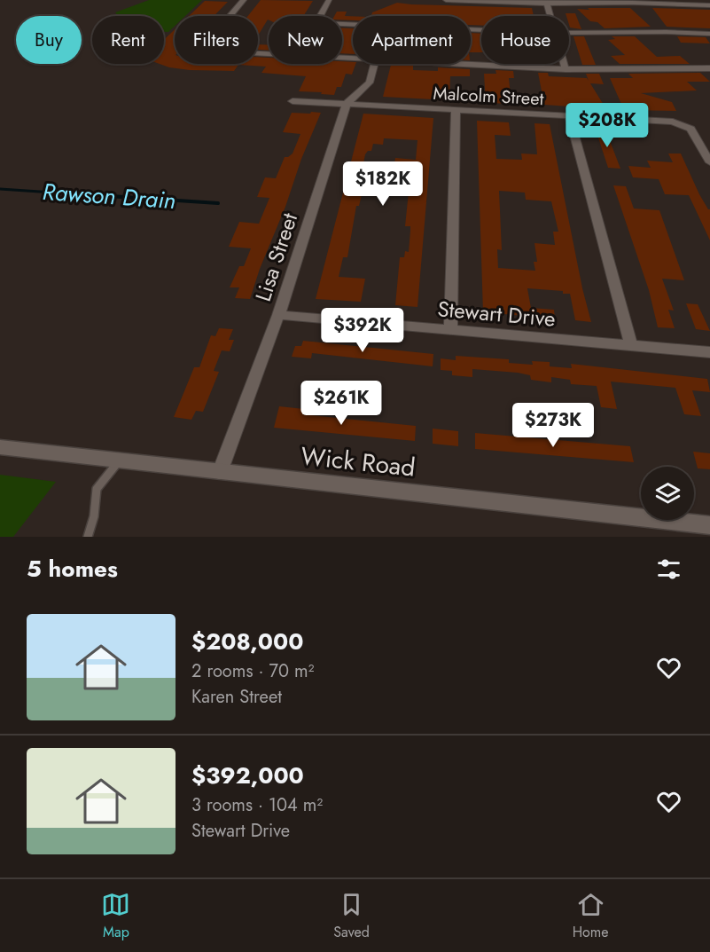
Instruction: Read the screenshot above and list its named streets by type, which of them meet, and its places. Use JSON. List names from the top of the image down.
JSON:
{
  "streets": {
    "street": [
      "Malcolm Street",
      "Lisa Street",
      "Stewart Drive",
      "Wick Road"
    ]
  },
  "crossings": [
    ["Malcolm Street", "Lisa Street"],
    ["Lisa Street", "Stewart Drive"],
    ["Lisa Street", "Wick Road"]
  ],
  "water": ["Rawson Drain"],
  "page": {
    "chip": [
      "Buy",
      "Rent",
      "Filters",
      "New",
      "Apartment",
      "House"
    ],
    "price": [
      "$208K",
      "$182K",
      "$392K",
      "$261K",
      "$273K"
    ],
    "heading": "5 homes",
    "list": [
      {
        "name": "$208,000",
        "note": "2 rooms · 70 m² · Karen Street"
      },
      {
        "name": "$392,000",
        "note": "3 rooms · 104 m² · Stewart Drive"
      }
    ],
    "tabs": ["Map", "Saved", "Home"]
  }
}
